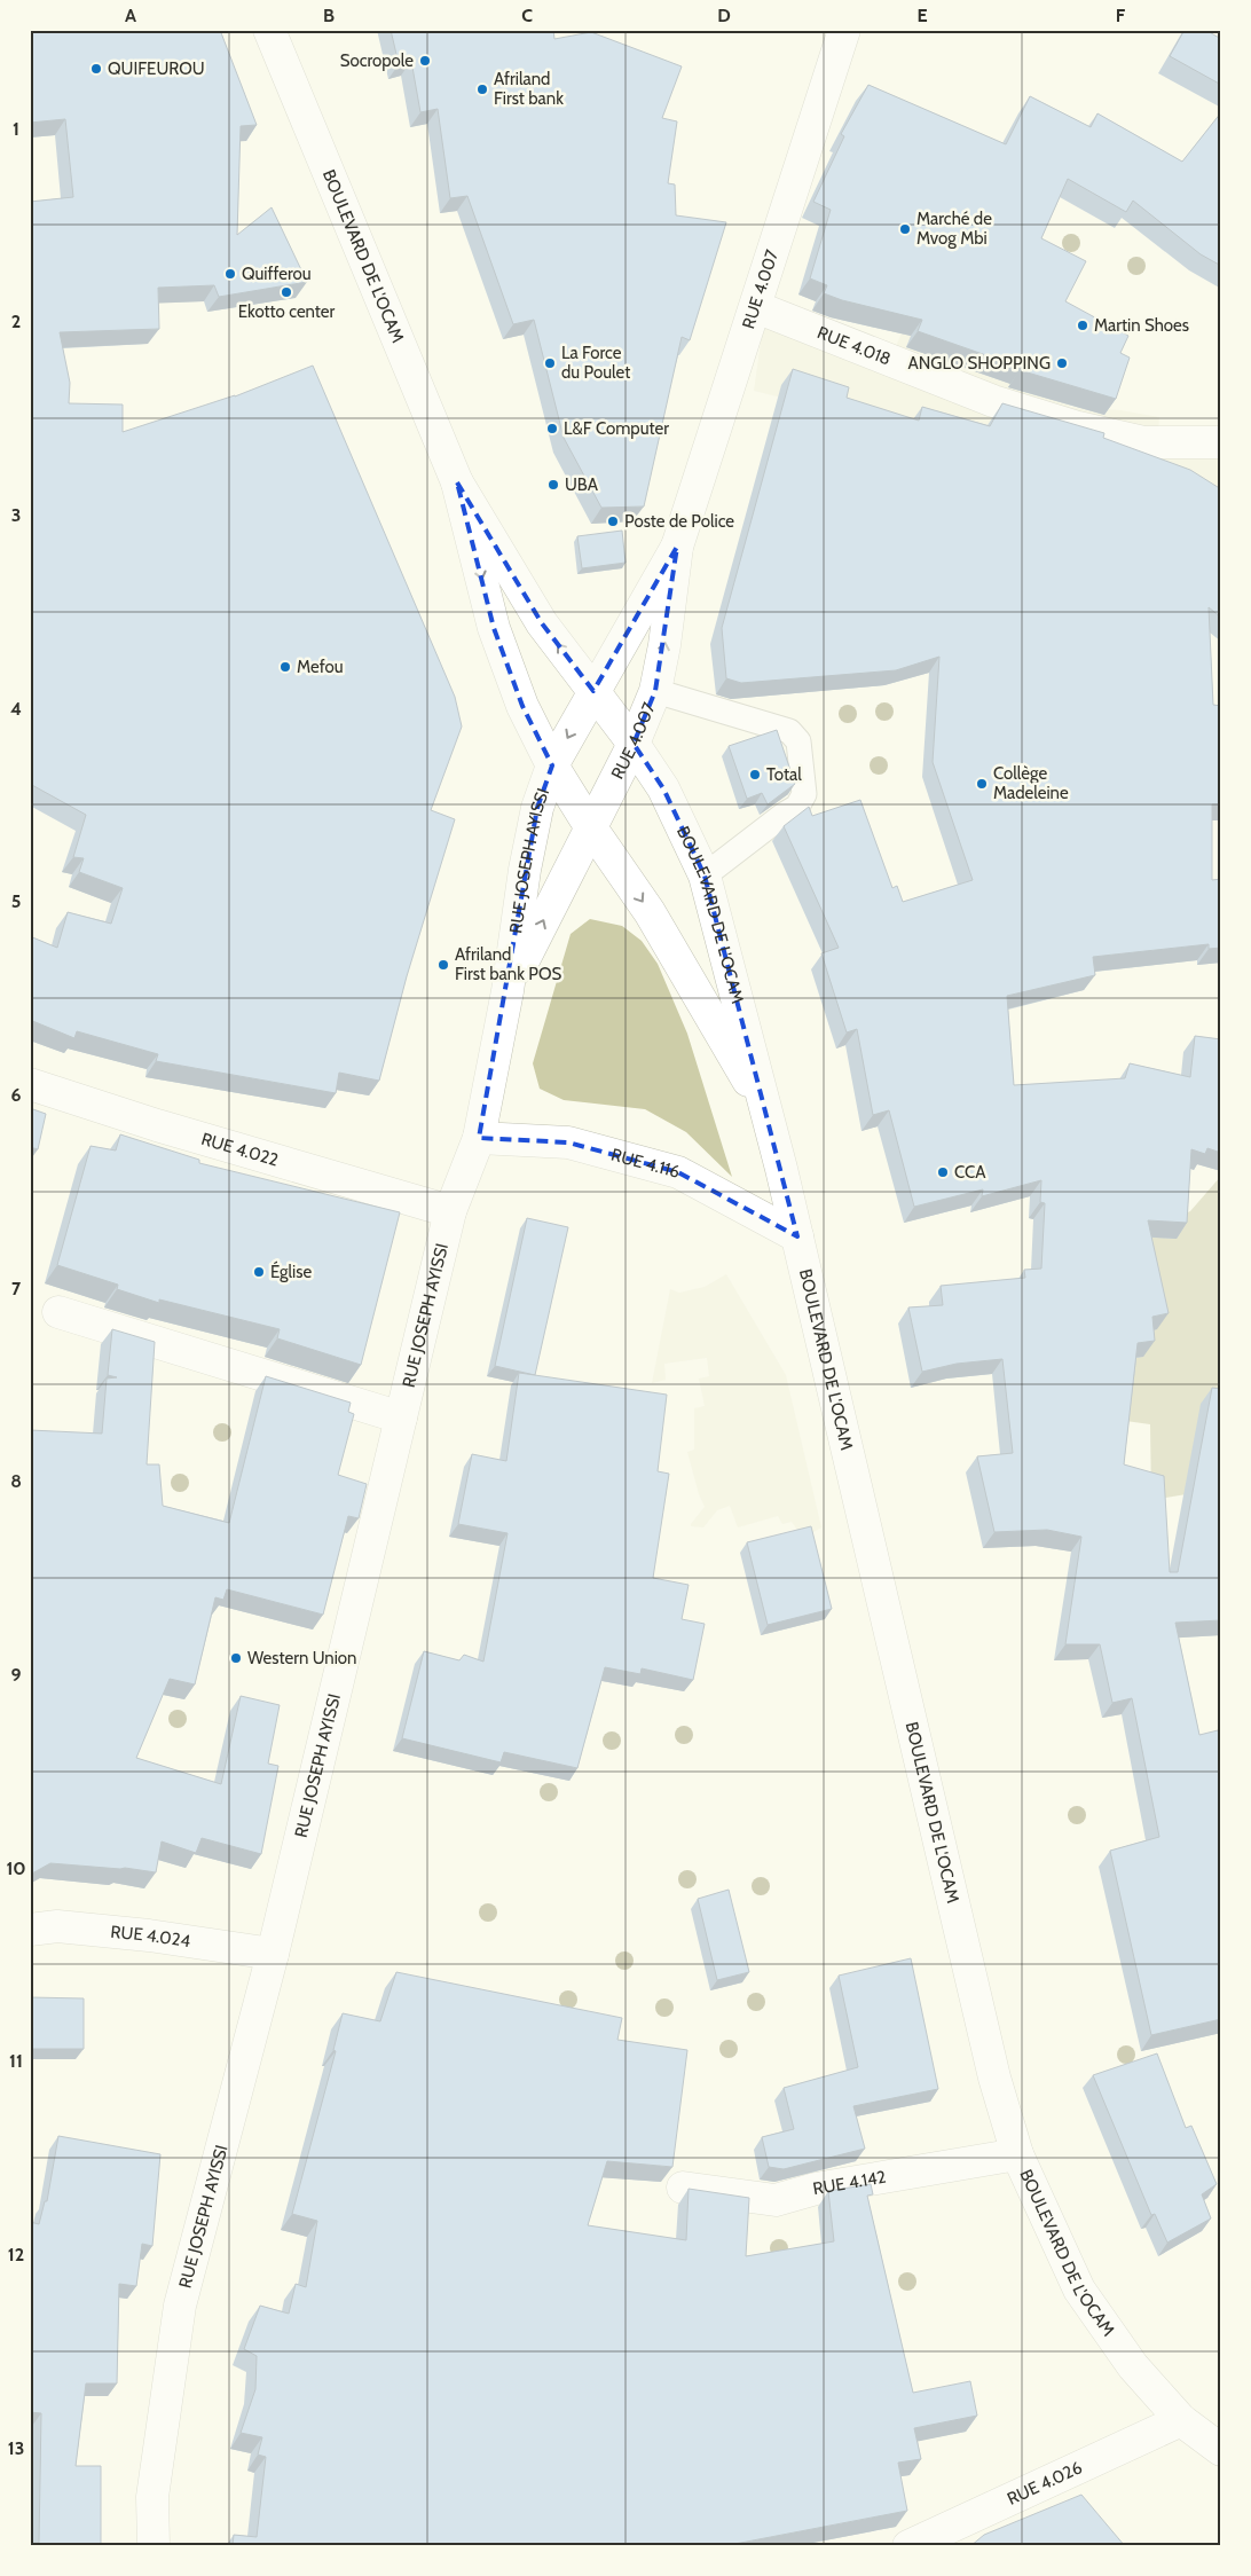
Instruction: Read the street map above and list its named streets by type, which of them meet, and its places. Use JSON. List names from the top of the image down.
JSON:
{
  "streets": {
    "main road": [
      "BOULEVARD DE L'OCAM",
      "RUE 4.007",
      "RUE 4.018",
      "RUE JOSEPH AYISSI",
      "RUE 4.022",
      "RUE 4.116",
      "RUE 4.024",
      "RUE 4.142",
      "RUE 4.026"
    ]
  },
  "crossings": [
    ["BOULEVARD DE L'OCAM", "RUE 4.007"],
    ["BOULEVARD DE L'OCAM", "RUE JOSEPH AYISSI"],
    ["BOULEVARD DE L'OCAM", "RUE 4.116"],
    ["BOULEVARD DE L'OCAM", "RUE 4.142"],
    ["BOULEVARD DE L'OCAM", "RUE 4.026"],
    ["RUE 4.007", "RUE 4.018"],
    ["RUE 4.007", "RUE JOSEPH AYISSI"],
    ["RUE JOSEPH AYISSI", "RUE 4.022"],
    ["RUE JOSEPH AYISSI", "RUE 4.116"],
    ["RUE JOSEPH AYISSI", "RUE 4.024"]
  ],
  "places": [
    "Socropole",
    "QUIFEUROU",
    "Afriland First bank",
    "Marché de Mvog Mbi",
    "Quifferou",
    "Ekotto center",
    "Martin Shoes",
    "La Force du Poulet",
    "ANGLO SHOPPING",
    "L&F Computer",
    "UBA",
    "Poste de Police",
    "Mefou",
    "Total",
    "Collège Madeleine",
    "Afriland First bank POS",
    "CCA",
    "Église",
    "Western Union"
  ],
  "grid": {
    "columns": [
      "A",
      "B",
      "C",
      "D",
      "E",
      "F"
    ],
    "rows": [
      "1",
      "2",
      "3",
      "4",
      "5",
      "6",
      "7",
      "8",
      "9",
      "10",
      "11",
      "12",
      "13"
    ]
  }
}
